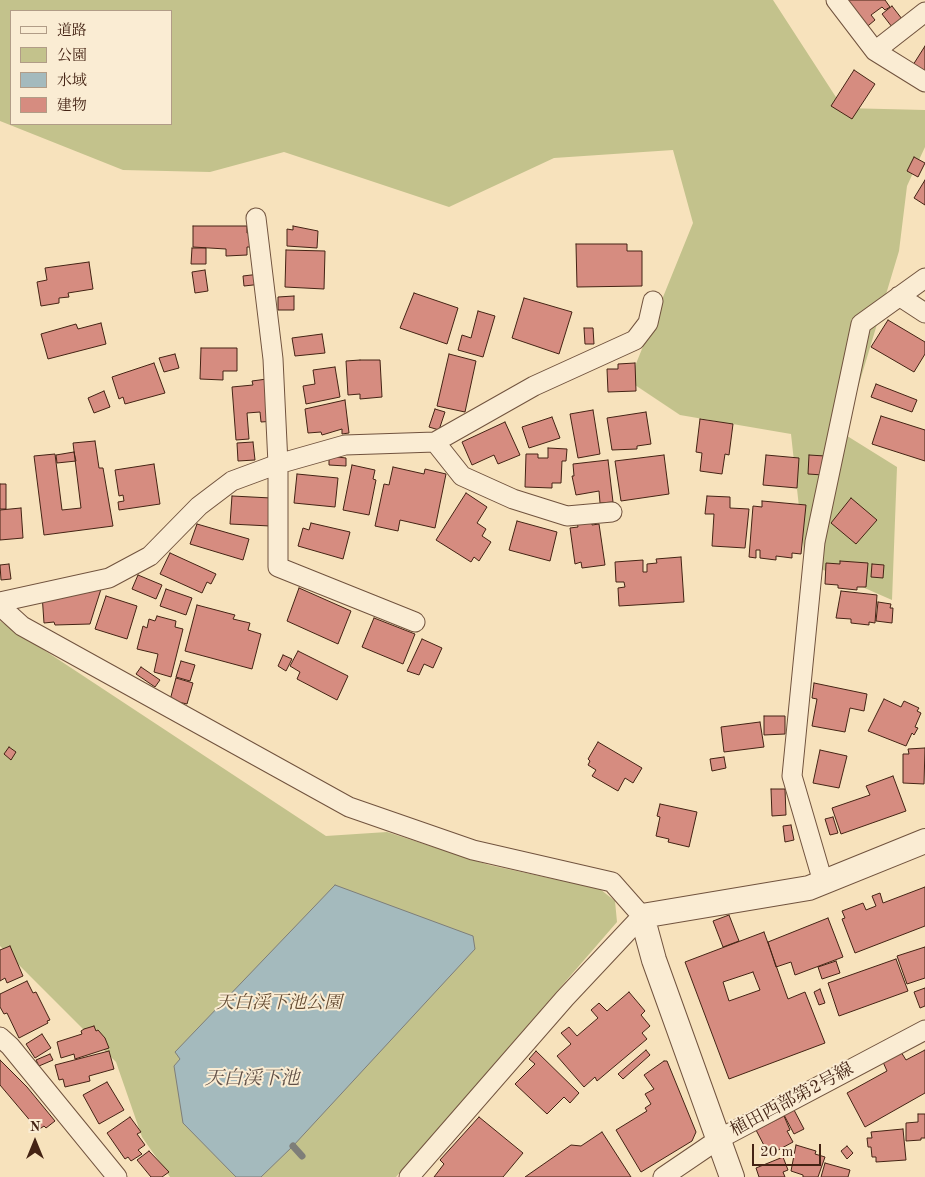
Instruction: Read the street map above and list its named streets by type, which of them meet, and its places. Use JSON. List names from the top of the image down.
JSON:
{
  "streets": {
    "street": ["植田西部第2号線"]
  },
  "water": ["天白渓下池"],
  "parks": ["天白渓下池公園"],
  "legend": [
    "道路",
    "公園",
    "水域",
    "建物"
  ],
  "scale_bar": "20 m",
  "north": "top"
}
